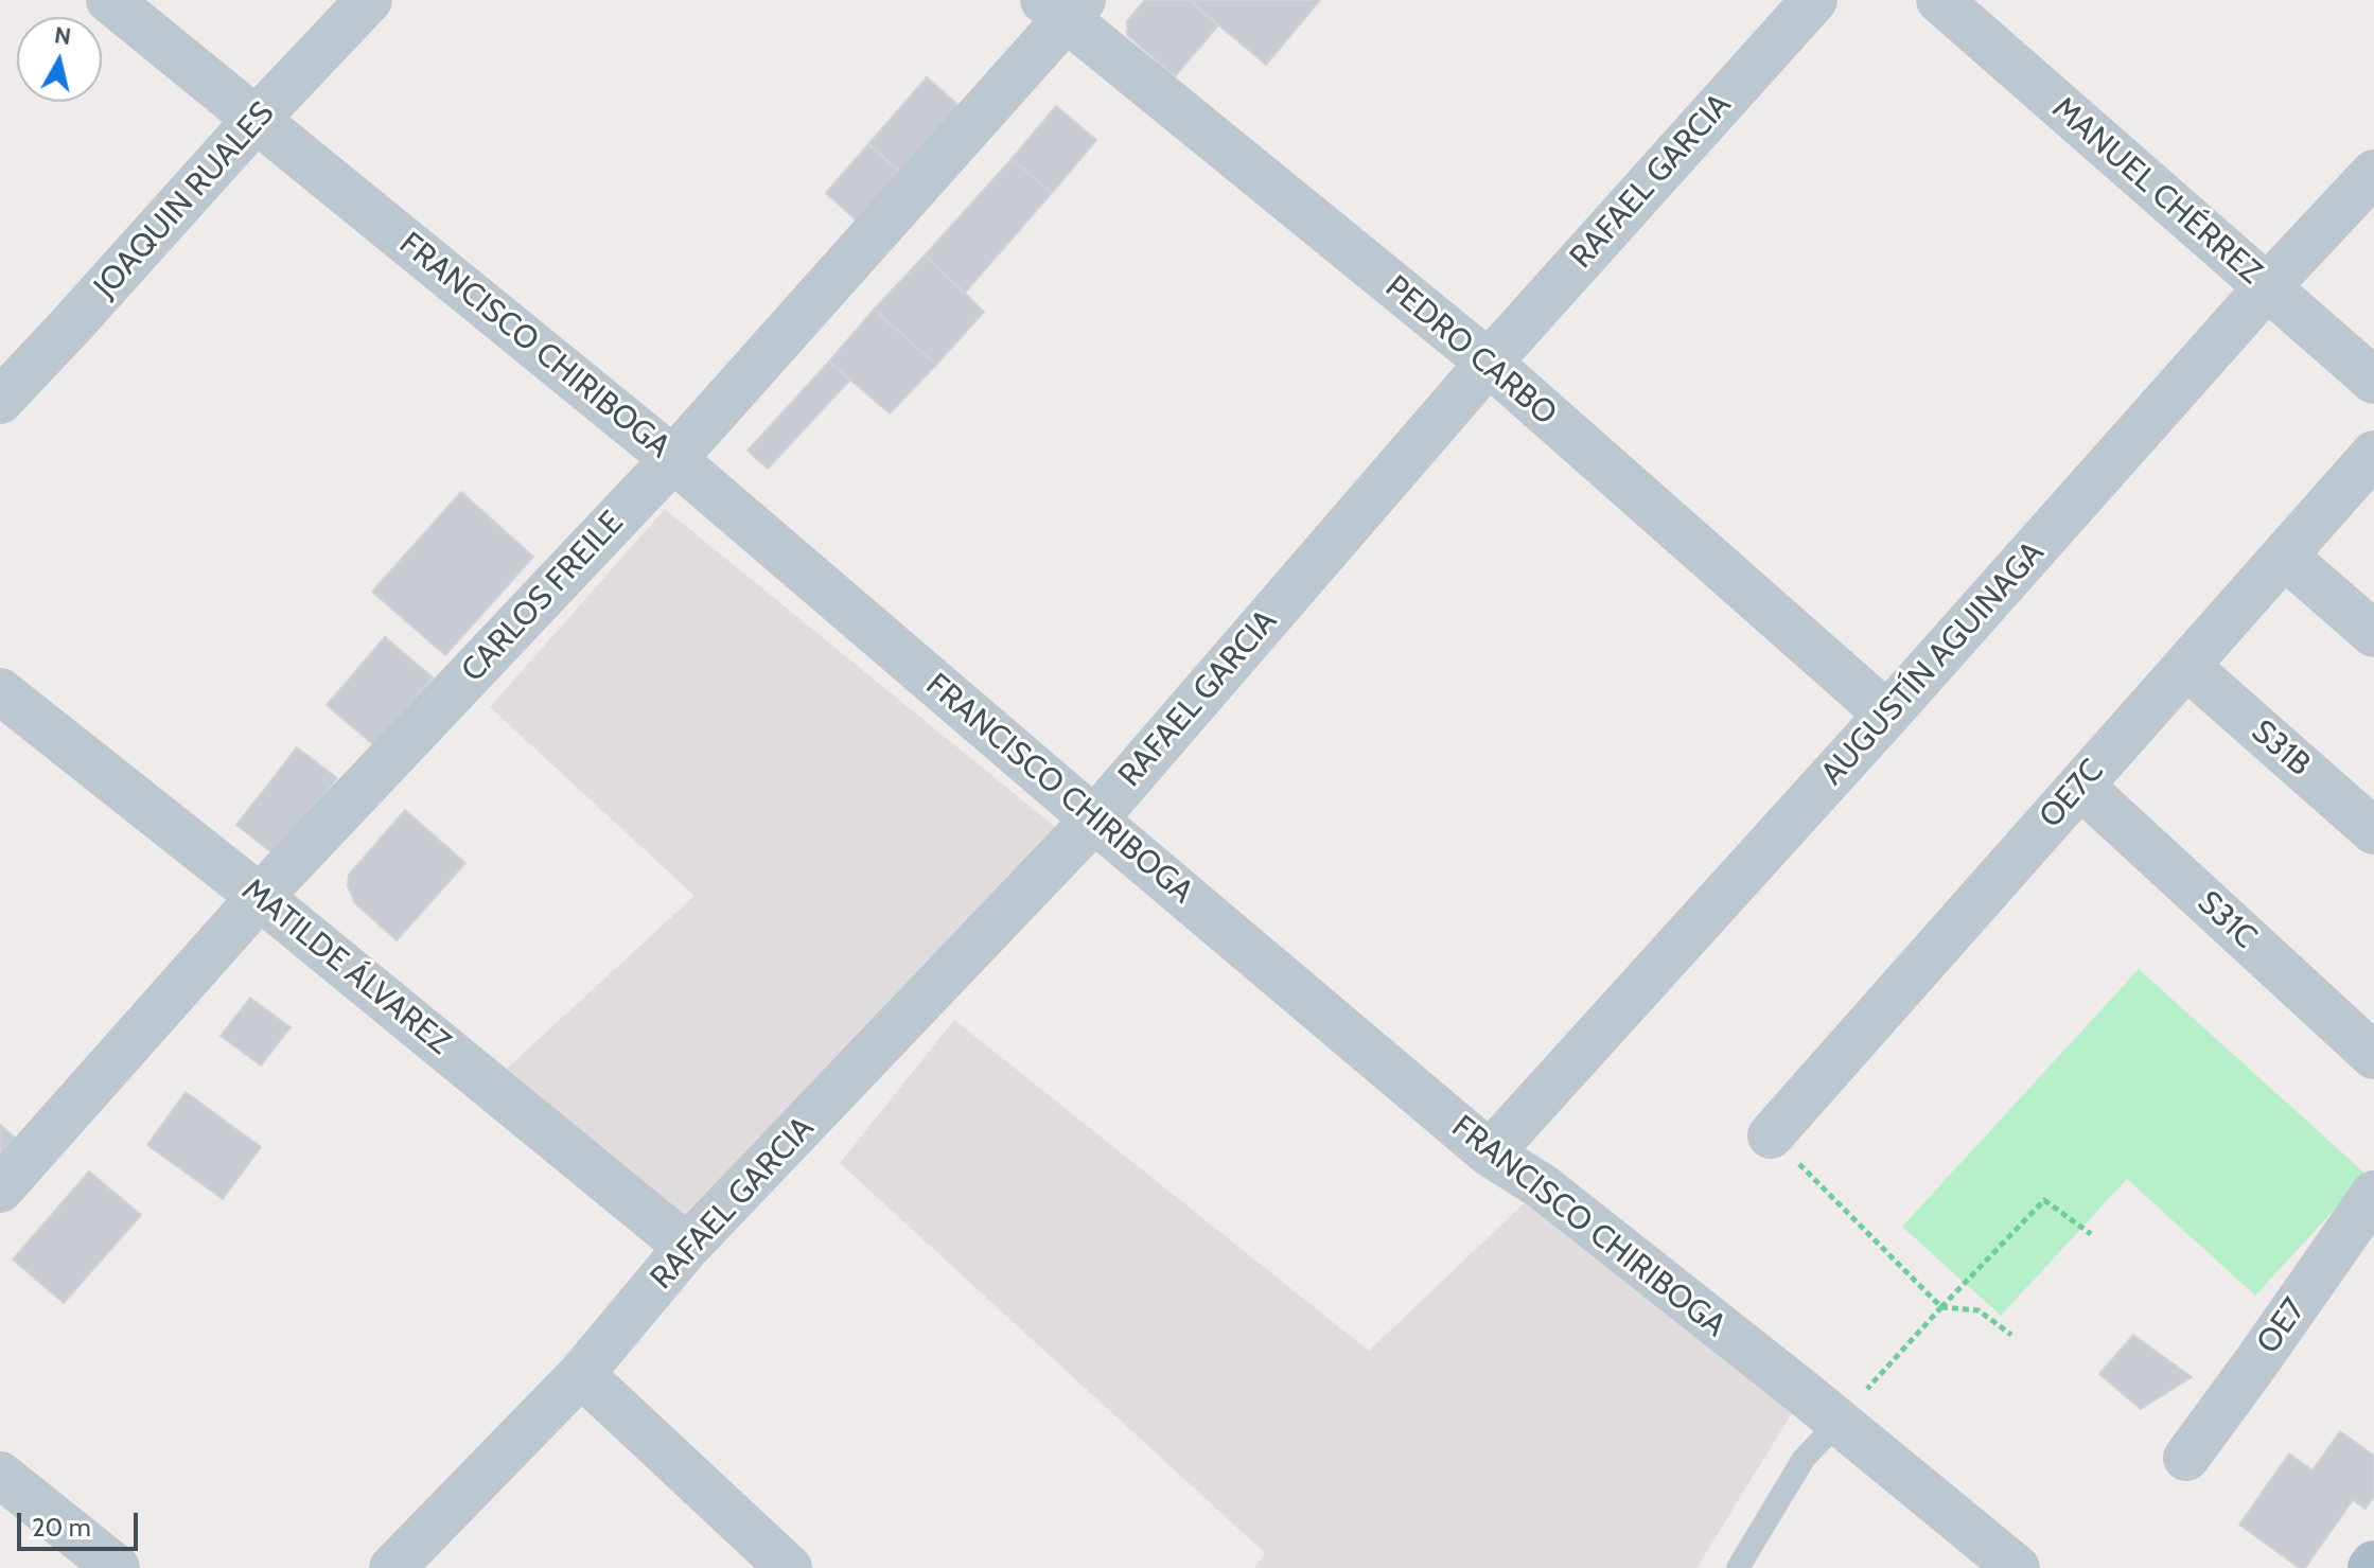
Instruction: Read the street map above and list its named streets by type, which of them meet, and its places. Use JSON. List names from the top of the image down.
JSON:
{
  "streets": {
    "street": [
      "RAFAEL GARCIA",
      "MANUEL CHÉRREZ",
      "JOAQUIN RUALES",
      "FRANCISCO CHIRIBOGA",
      "PEDRO CARBO",
      "CARLOS FREILE",
      "AUGUSTÍN AGUINAGA",
      "S31B",
      "OE7C",
      "S31C",
      "MATILDE ÁLVAREZ",
      "OE7"
    ]
  },
  "crossings": [
    ["RAFAEL GARCIA", "FRANCISCO CHIRIBOGA"],
    ["RAFAEL GARCIA", "PEDRO CARBO"],
    ["RAFAEL GARCIA", "MATILDE ÁLVAREZ"],
    ["MANUEL CHÉRREZ", "AUGUSTÍN AGUINAGA"],
    ["JOAQUIN RUALES", "FRANCISCO CHIRIBOGA"],
    ["FRANCISCO CHIRIBOGA", "CARLOS FREILE"],
    ["FRANCISCO CHIRIBOGA", "AUGUSTÍN AGUINAGA"],
    ["PEDRO CARBO", "CARLOS FREILE"],
    ["PEDRO CARBO", "AUGUSTÍN AGUINAGA"],
    ["CARLOS FREILE", "MATILDE ÁLVAREZ"],
    ["S31B", "OE7C"],
    ["OE7C", "S31C"]
  ],
  "scale_bar": "20 m",
  "north": "top"
}
